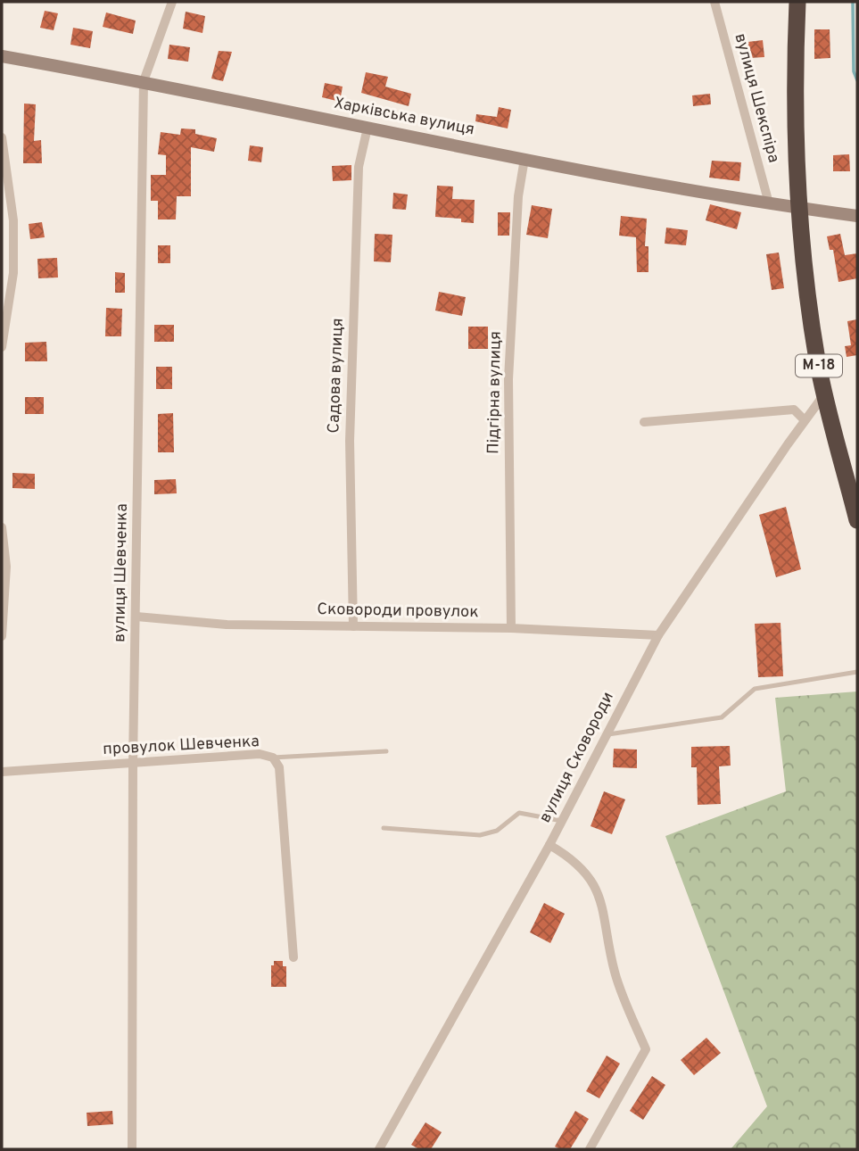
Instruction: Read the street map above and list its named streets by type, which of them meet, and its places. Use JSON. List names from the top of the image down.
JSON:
{
  "streets": {
    "highway": ["М-18"],
    "main road": ["Харківська вулиця"],
    "street": [
      "вулиця Шекспіра",
      "Садова вулиця",
      "Підгірна вулиця",
      "вулиця Шевченка",
      "Сковороди провулок",
      "провулок Шевченка",
      "вулиця Сковороди"
    ]
  },
  "crossings": [
    ["вулиця Шекспіра", "Харківська вулиця"],
    ["Харківська вулиця", "М-18"],
    ["Харківська вулиця", "Садова вулиця"],
    ["Харківська вулиця", "Підгірна вулиця"],
    ["Харківська вулиця", "вулиця Шевченка"],
    ["М-18", "вулиця Сковороди"],
    ["Садова вулиця", "Сковороди провулок"],
    ["Підгірна вулиця", "Сковороди провулок"],
    ["вулиця Шевченка", "Сковороди провулок"],
    ["вулиця Шевченка", "провулок Шевченка"],
    ["Сковороди провулок", "вулиця Сковороди"]
  ]
}
